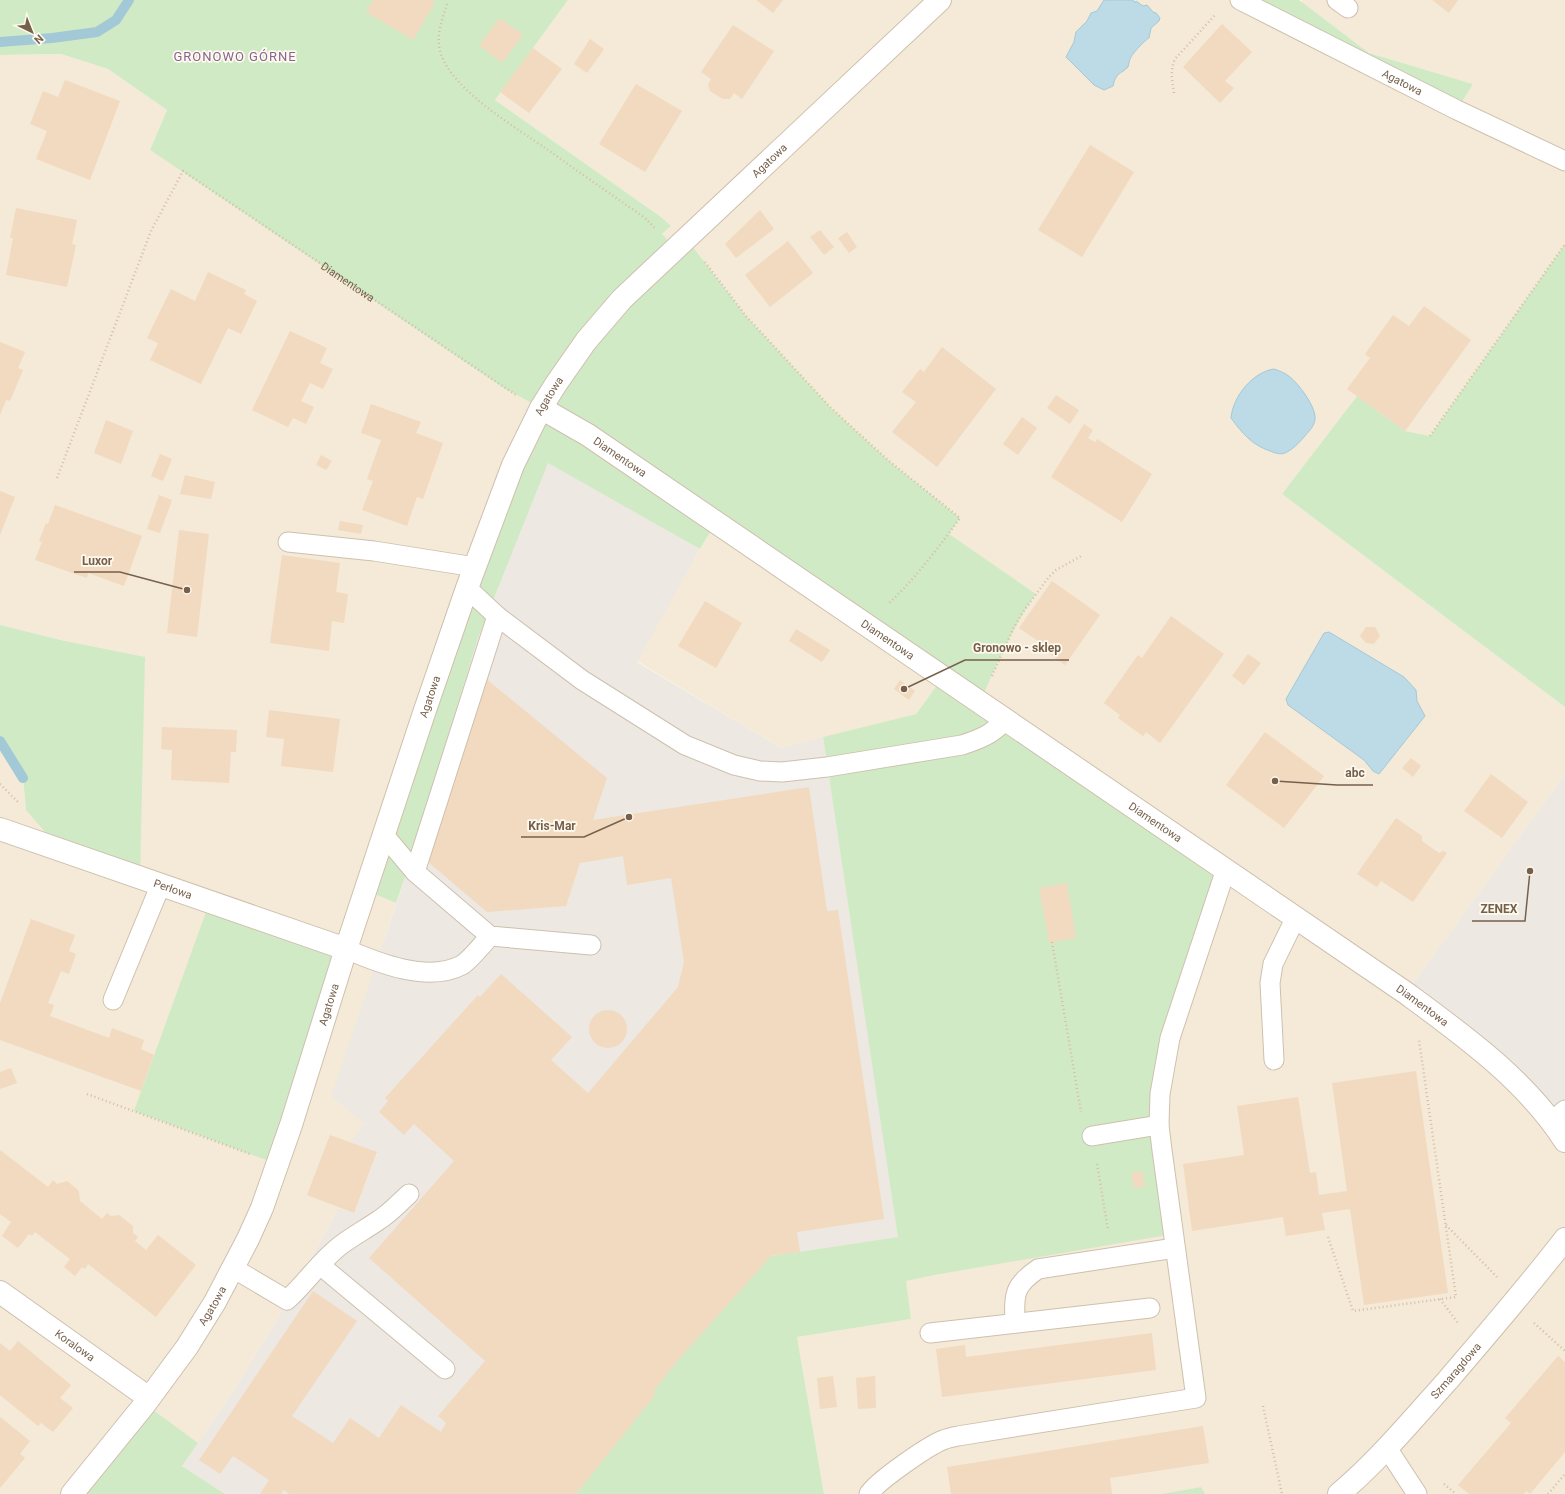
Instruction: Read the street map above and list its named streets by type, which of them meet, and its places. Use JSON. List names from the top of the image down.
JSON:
{
  "streets": {
    "street": [
      "Agatowa",
      "Diamentowa",
      "Perłowa",
      "Koralowa",
      "Szmaragdowa"
    ]
  },
  "crossings": [
    ["Agatowa", "Diamentowa"],
    ["Agatowa", "Perłowa"],
    ["Agatowa", "Koralowa"]
  ],
  "districts": ["GRONOWO GÓRNE"],
  "places": [
    "Luxor",
    "Gronowo - sklep",
    "abc",
    "Kris-Mar",
    "ZENEX"
  ],
  "north": "bottom right"
}
